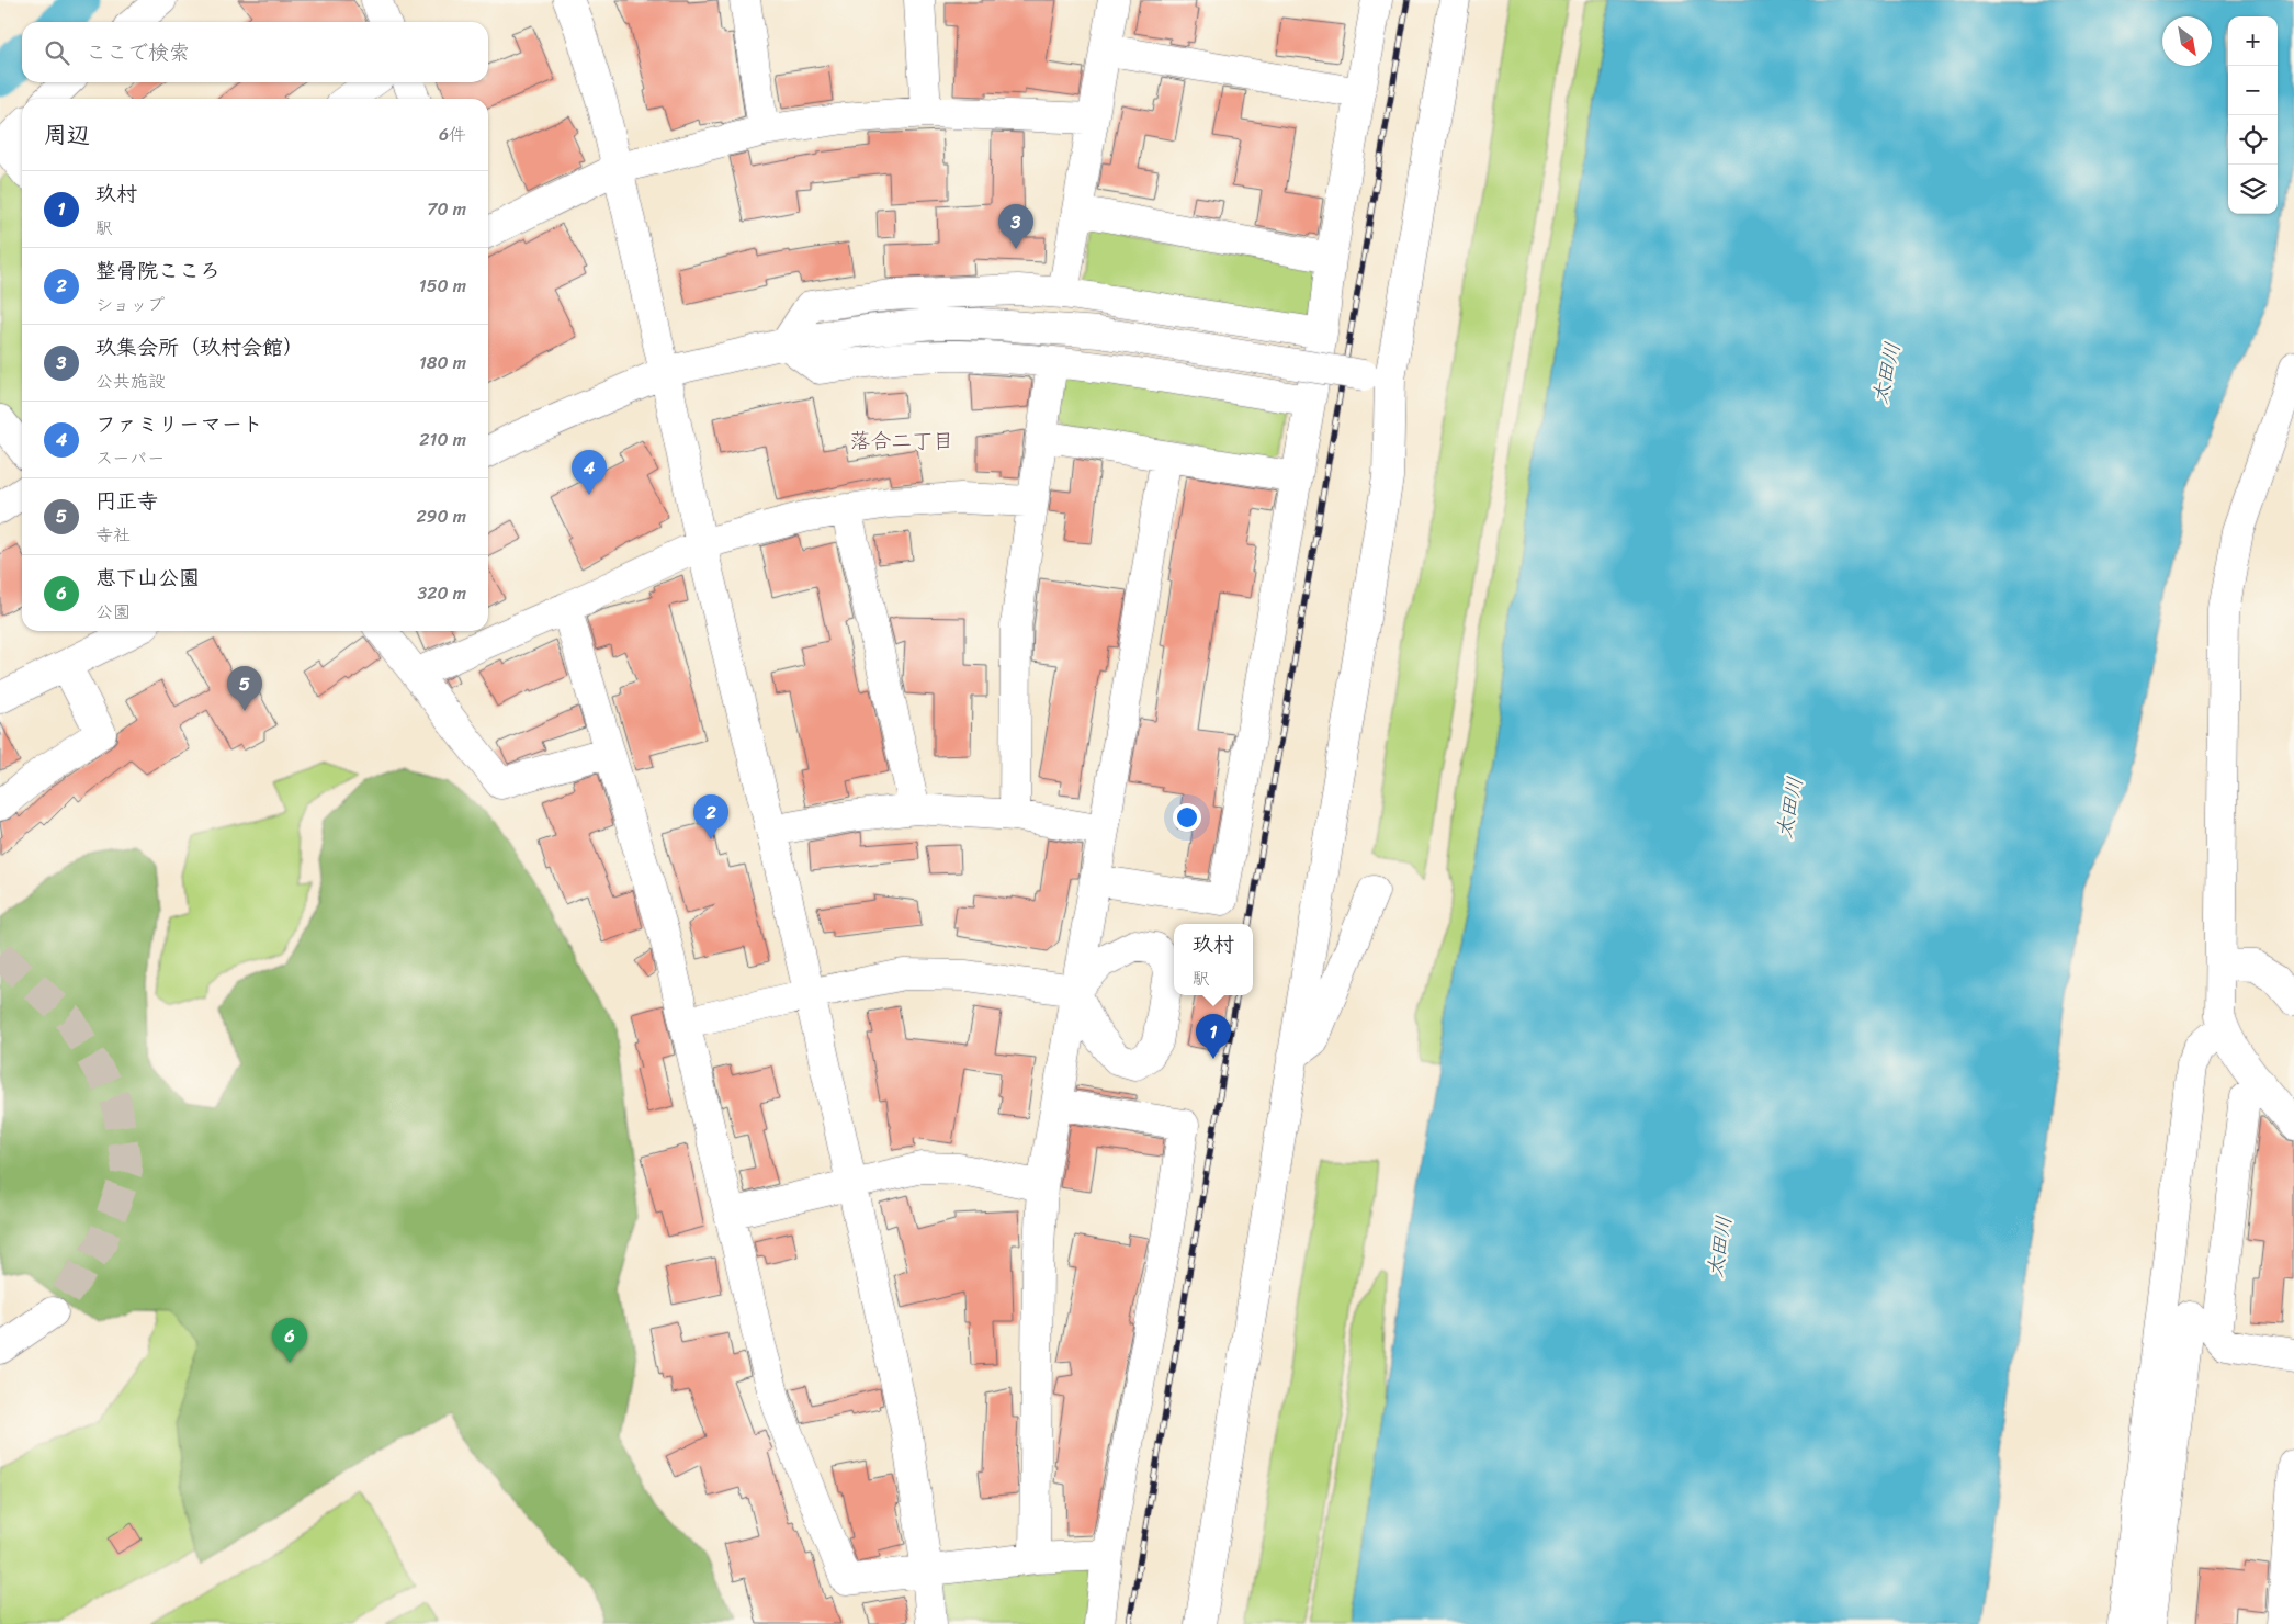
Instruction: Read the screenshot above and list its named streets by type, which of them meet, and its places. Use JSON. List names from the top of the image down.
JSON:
{
  "districts": ["落合二丁目"],
  "water": ["太田川"],
  "north": "bottom right",
  "page": {
    "map_buttons": ["+", "−"],
    "search": "ここで検索",
    "heading": ["周辺", "6件"],
    "list": [
      {
        "mark": "1",
        "name": "玖村",
        "note": "駅",
        "value": "70 m"
      },
      {
        "mark": "2",
        "name": "整骨院こころ",
        "note": "ショップ",
        "value": "150 m"
      },
      {
        "mark": "3",
        "name": "玖集会所（玖村会館）",
        "note": "公共施設",
        "value": "180 m"
      },
      {
        "mark": "4",
        "name": "ファミリーマート",
        "note": "スーパー",
        "value": "210 m"
      },
      {
        "mark": "5",
        "name": "円正寺",
        "note": "寺社",
        "value": "290 m"
      },
      {
        "mark": "6",
        "name": "恵下山公園",
        "note": "公園",
        "value": "320 m"
      }
    ],
    "pins": [
      "3",
      "4",
      "5",
      "2",
      "1",
      "6"
    ],
    "popup": ["玖村", "駅"]
  }
}
